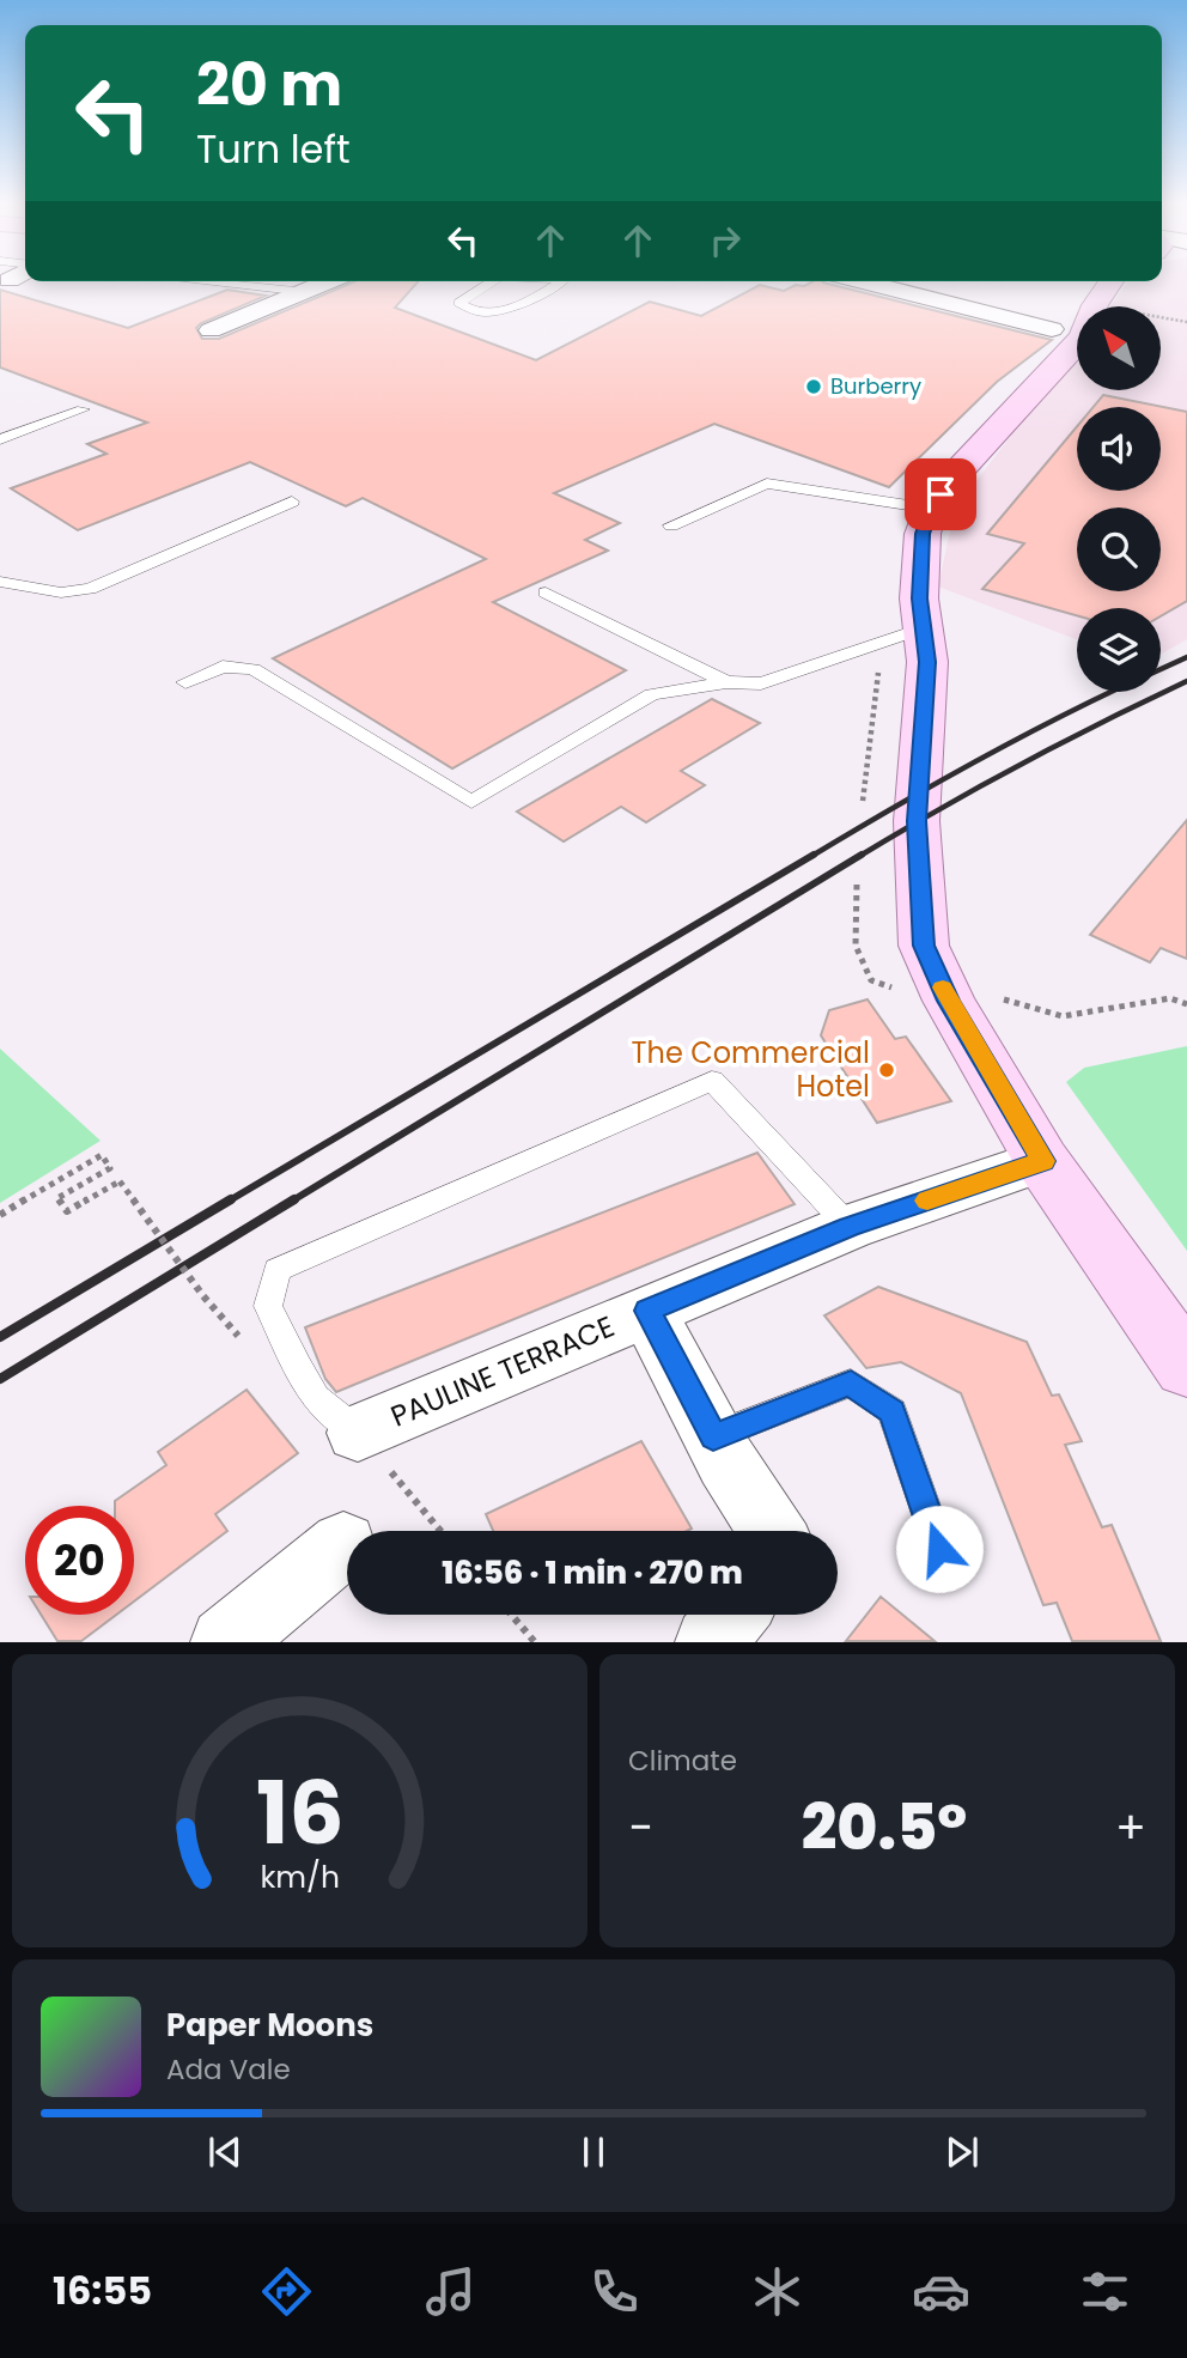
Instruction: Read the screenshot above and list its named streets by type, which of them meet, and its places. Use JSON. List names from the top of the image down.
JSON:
{
  "streets": {
    "street": ["PAULINE TERRACE"]
  },
  "places": ["Burberry", "The Commercial Hotel"],
  "north": "top left",
  "page": {
    "turn": ["20 m", "Turn left"],
    "limit": "20",
    "trip": "16:56 · 1 min · 270 m",
    "tile": "Climate",
    "heat": ["−", "20.5°", "+"],
    "song": ["Paper Moons", "Ada Vale"],
    "tabs": "16:55",
    "gauge": ["16", "km/h"]
  }
}
